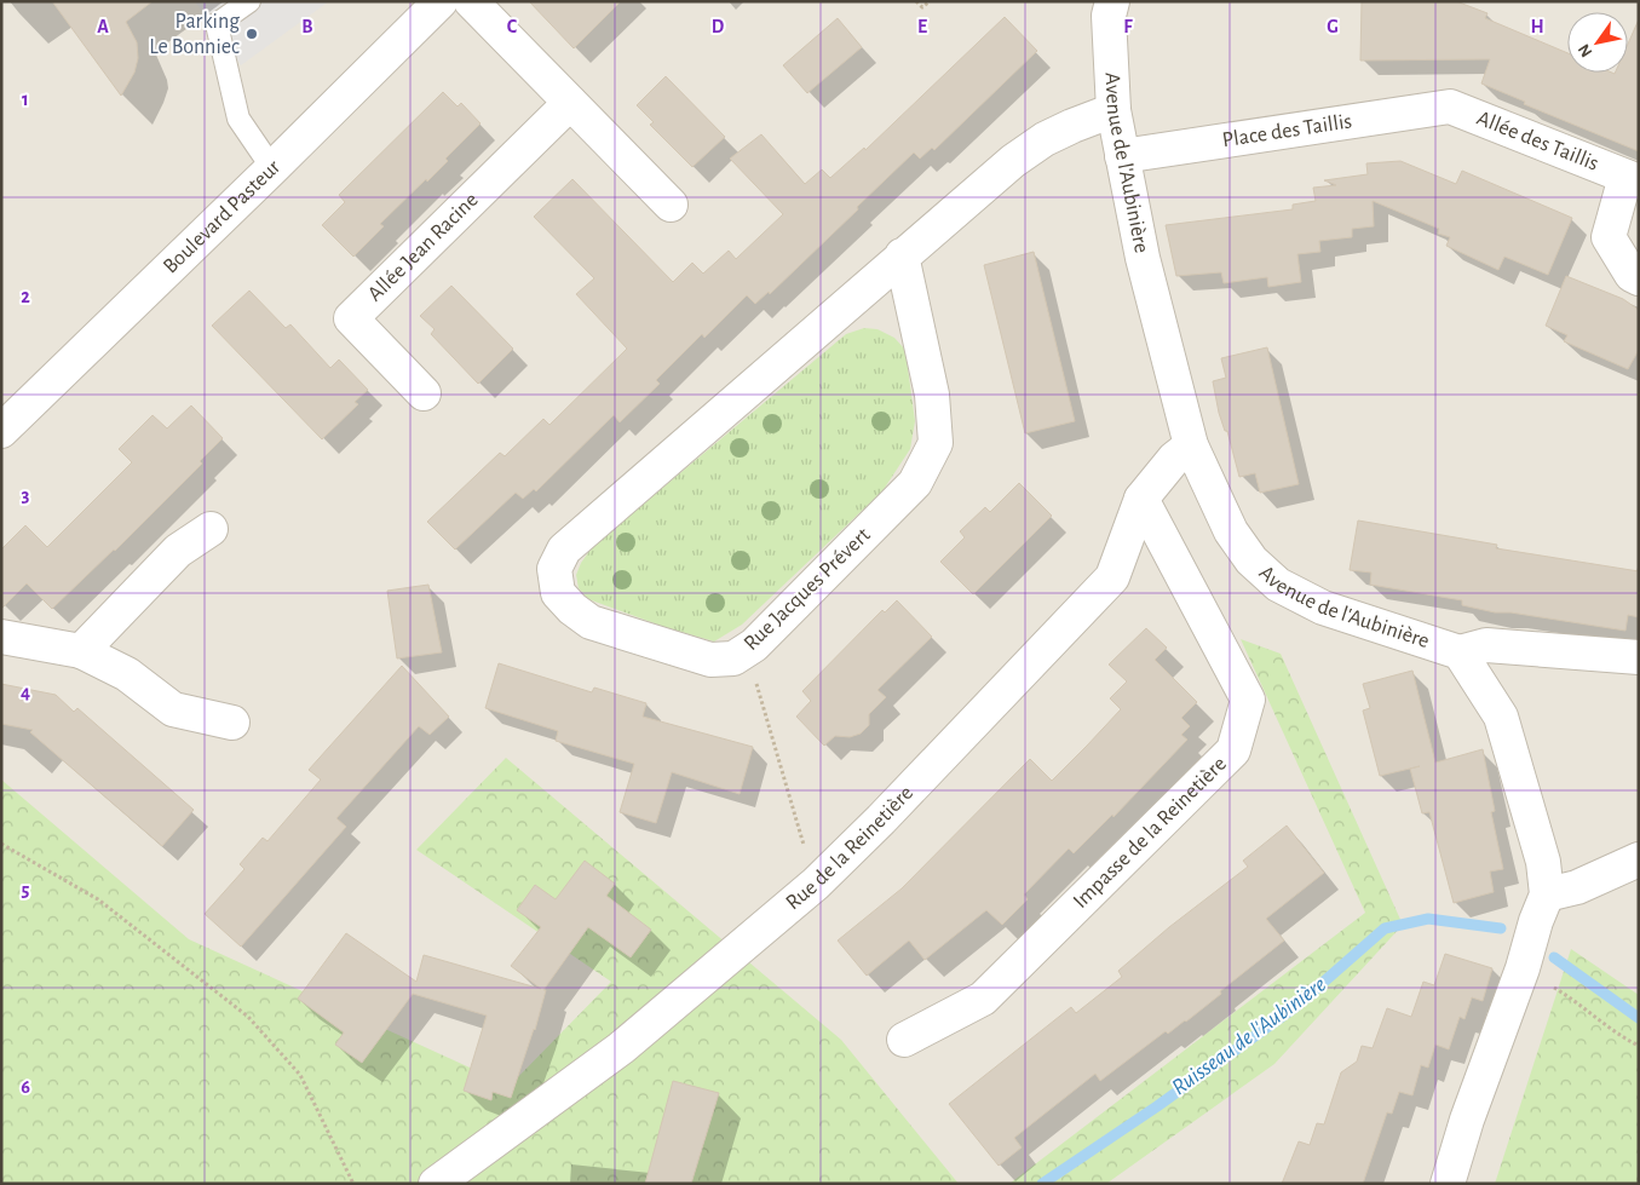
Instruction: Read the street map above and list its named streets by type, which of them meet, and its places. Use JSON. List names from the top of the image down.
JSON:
{
  "streets": {
    "street": [
      "Place des Taillis",
      "Allée des Taillis",
      "Avenue de l'Aubinière",
      "Boulevard Pasteur",
      "Allée Jean Racine",
      "Rue Jacques Prévert",
      "Impasse de la Reinetière",
      "Rue de la Reinetière"
    ]
  },
  "crossings": [
    ["Place des Taillis", "Allée des Taillis"],
    ["Place des Taillis", "Avenue de l'Aubinière"],
    ["Avenue de l'Aubinière", "Rue Jacques Prévert"],
    ["Avenue de l'Aubinière", "Rue de la Reinetière"],
    ["Impasse de la Reinetière", "Rue de la Reinetière"]
  ],
  "water": ["Ruisseau de l'Aubinière"],
  "places": ["Parking Le Bonniec"],
  "north": "bottom left",
  "grid": {
    "columns": [
      "A",
      "B",
      "C",
      "D",
      "E",
      "F",
      "G",
      "H"
    ],
    "rows": [
      "1",
      "2",
      "3",
      "4",
      "5",
      "6"
    ]
  }
}
